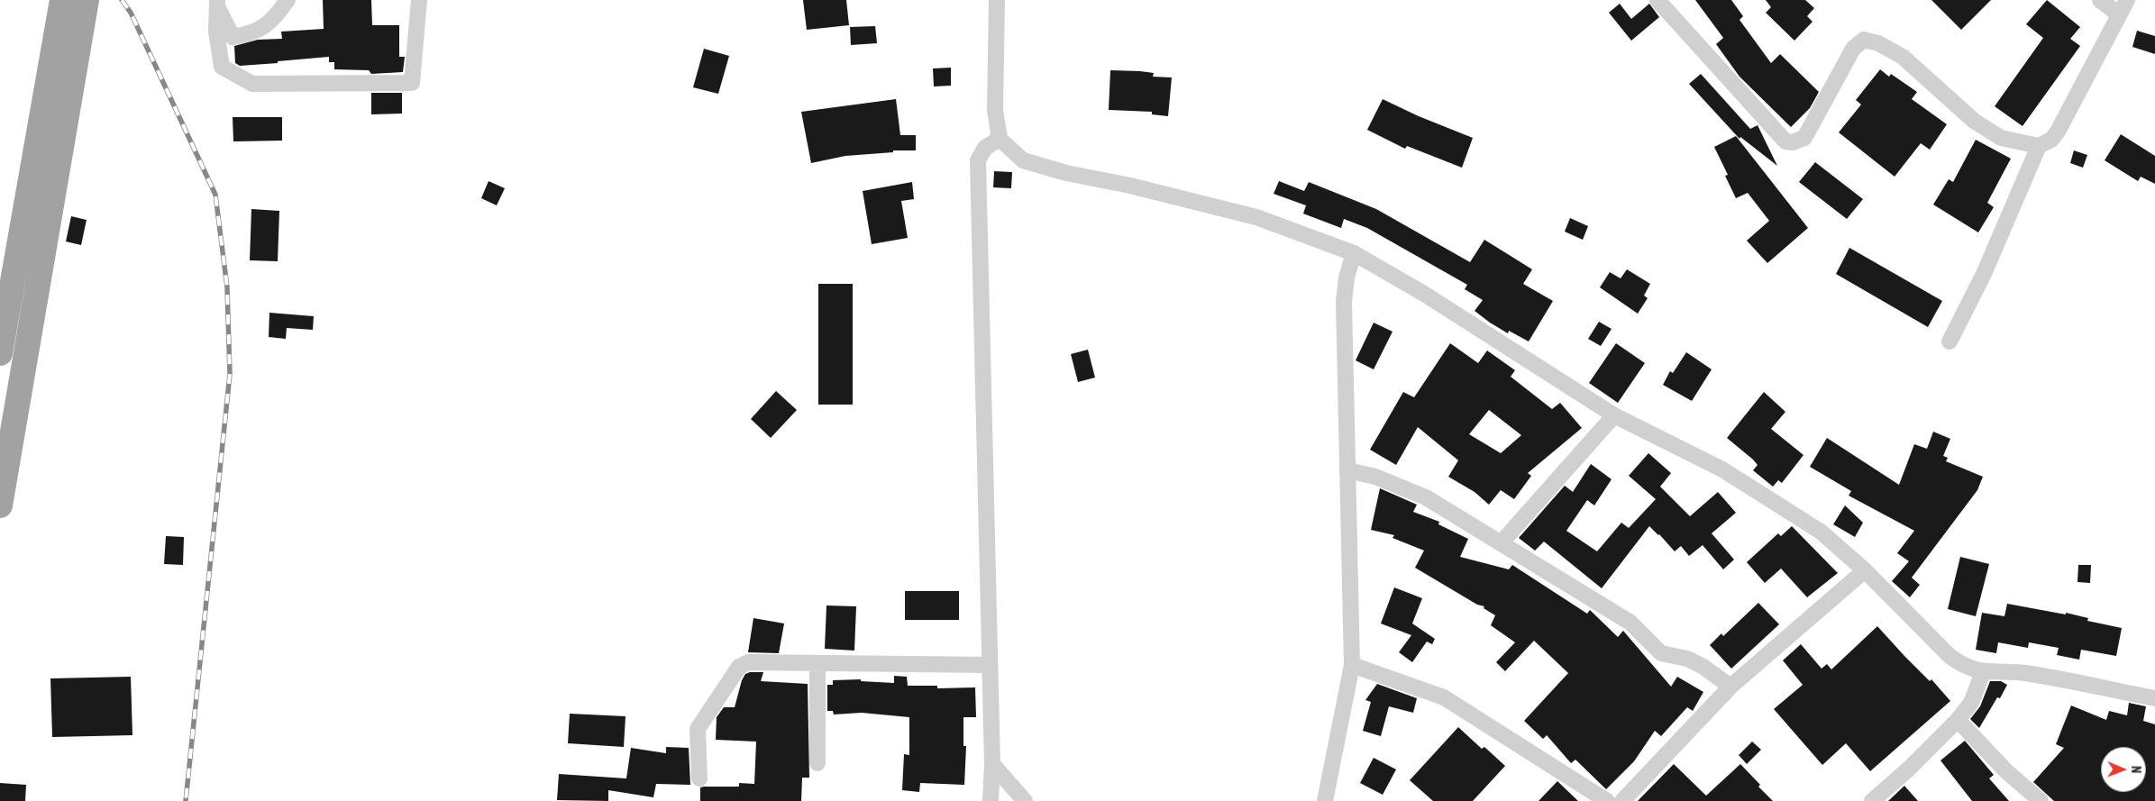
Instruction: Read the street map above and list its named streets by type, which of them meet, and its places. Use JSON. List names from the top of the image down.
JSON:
{
  "north": "right"
}
